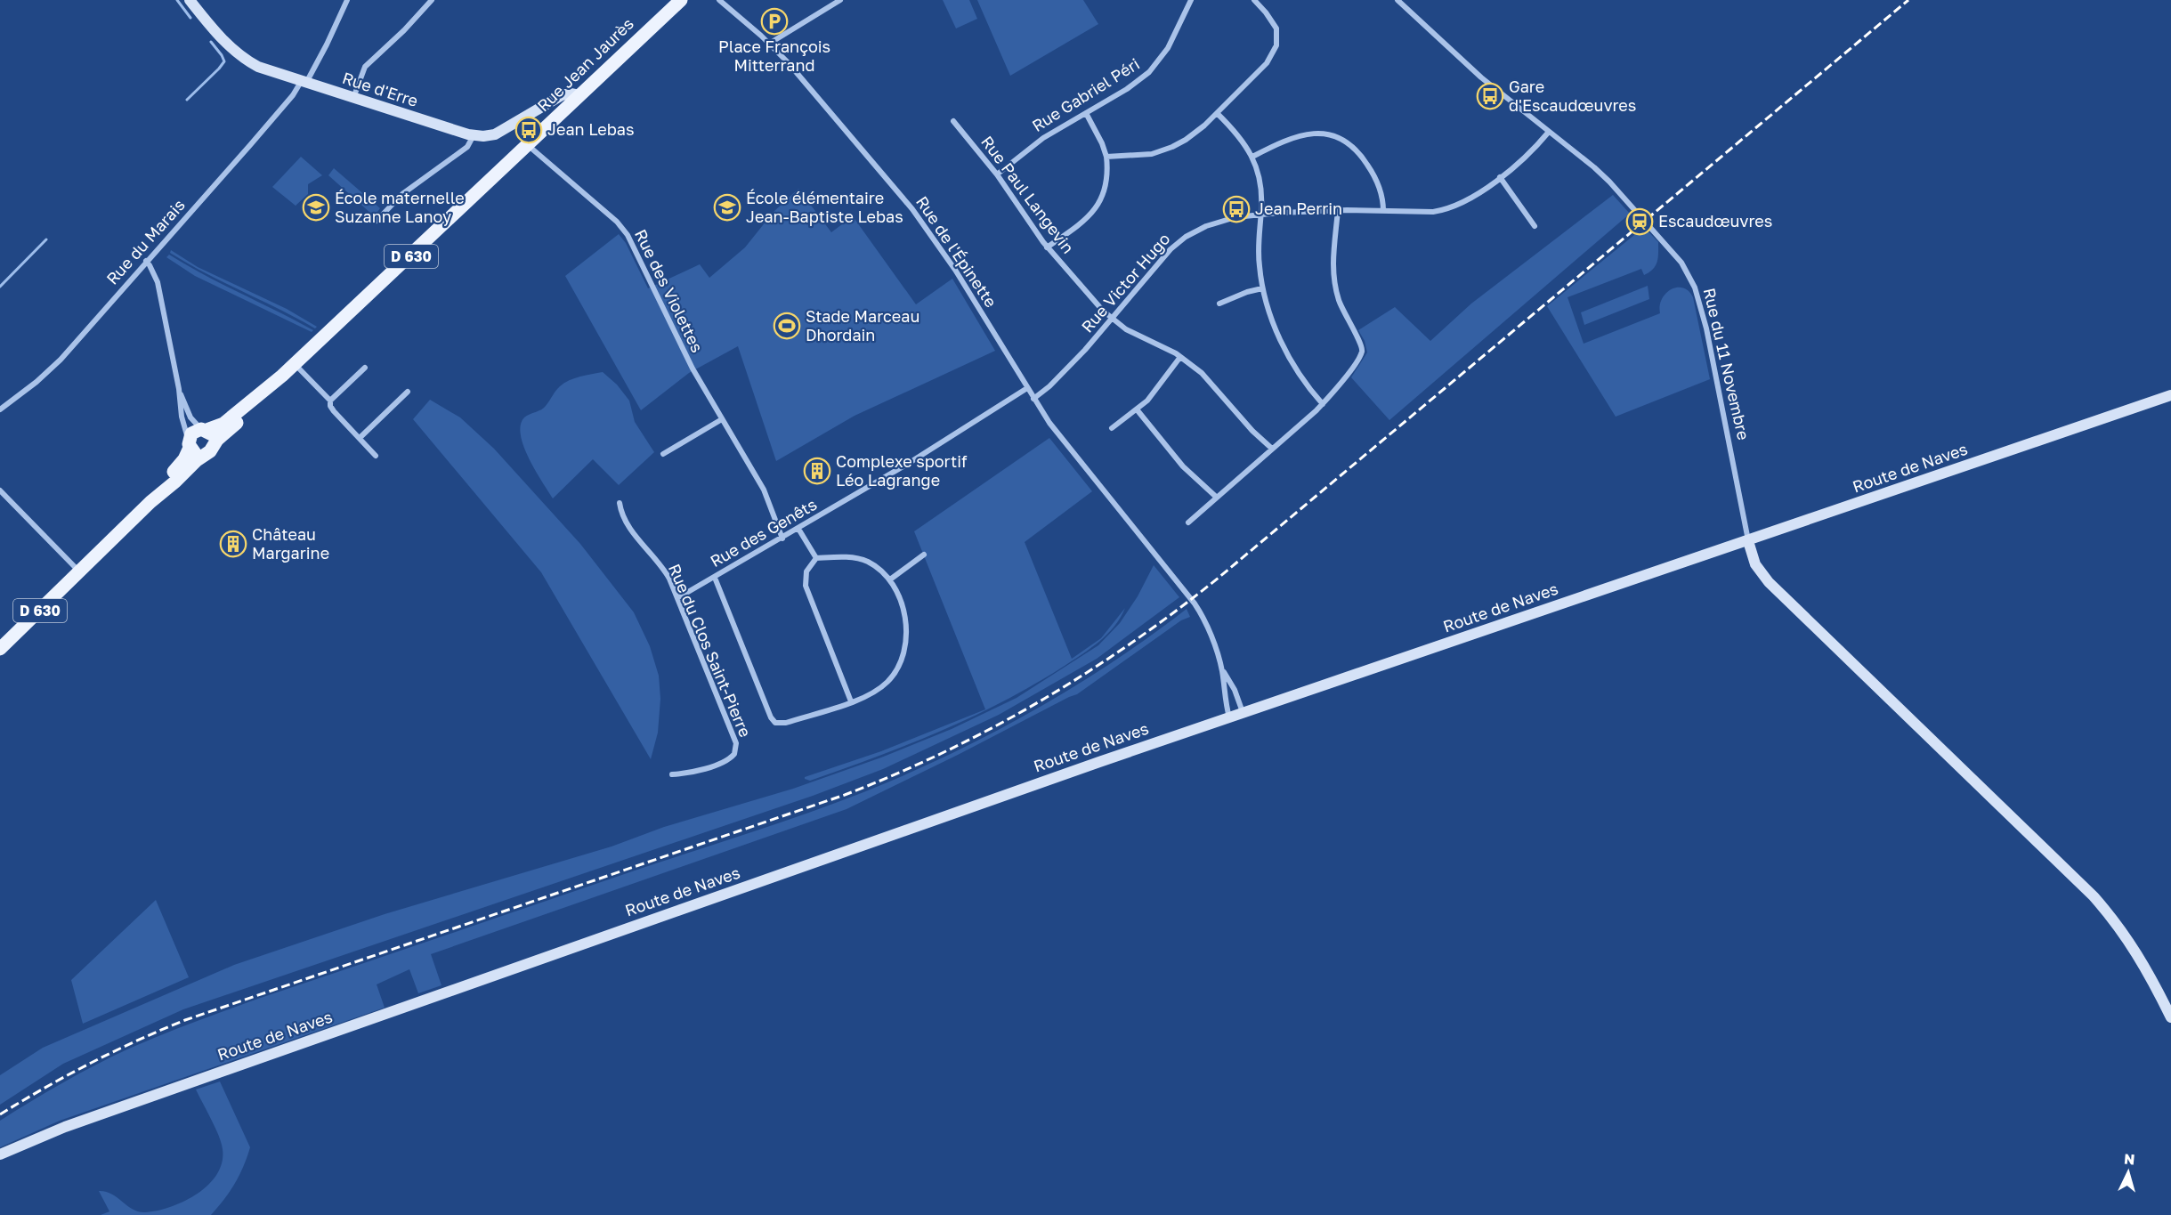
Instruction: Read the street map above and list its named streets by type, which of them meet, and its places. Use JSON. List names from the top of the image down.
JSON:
{
  "streets": {
    "main road": [
      "Rue Jean Jaurès",
      "Rue d'Erre",
      "D 630",
      "Route de Naves"
    ],
    "street": [
      "Rue Gabriel Péri",
      "Rue Paul Langevin",
      "Rue du Marais",
      "Rue de l'Épinette",
      "Rue Victor Hugo",
      "Rue des Violettes",
      "Rue du 11 Novembre",
      "Rue des Genêts",
      "Rue du Clos Saint-Pierre"
    ]
  },
  "crossings": [
    ["Rue Jean Jaurès", "Rue d'Erre"],
    ["Rue Jean Jaurès", "D 630"],
    ["Rue Jean Jaurès", "Rue des Violettes"],
    ["Rue d'Erre", "Rue du Marais"],
    ["Rue Gabriel Péri", "Rue Paul Langevin"],
    ["Rue Paul Langevin", "Rue Victor Hugo"],
    ["Rue de l'Épinette", "Rue Victor Hugo"],
    ["Rue de l'Épinette", "Route de Naves"],
    ["Rue de l'Épinette", "Rue des Genêts"],
    ["Rue Victor Hugo", "Rue du 11 Novembre"],
    ["Rue des Violettes", "Rue des Genêts"],
    ["Rue du 11 Novembre", "Route de Naves"],
    ["Rue des Genêts", "Rue du Clos Saint-Pierre"]
  ],
  "places": {
    "parking": ["Place François Mitterrand"],
    "bus stop": ["Gare d'Escaudœuvres", "Jean Lebas", "Jean Perrin"],
    "school or university": ["École maternelle Suzanne Lanoy", "École élémentaire Jean-Baptiste Lebas"],
    "station": ["Escaudœuvres"],
    "sports": ["Stade Marceau Dhordain"],
    "building": ["Complexe sportif Léo Lagrange", "Château Margarine"]
  },
  "north": "top"
}
